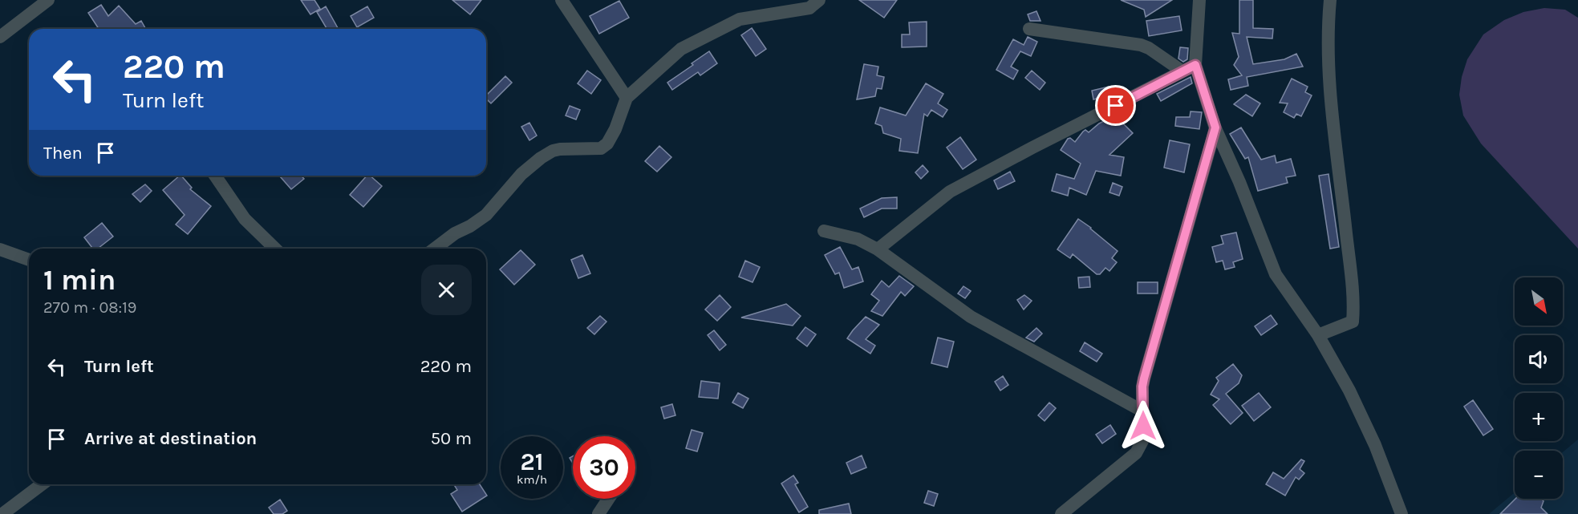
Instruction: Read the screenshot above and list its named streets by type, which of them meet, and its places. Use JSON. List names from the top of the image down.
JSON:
{
  "north": "bottom right",
  "page": {
    "turn": ["220 m", "Turn left"],
    "then": "Then",
    "heading": ["1 min", "270 m · 08:19"],
    "map_buttons": ["+", "−"],
    "list": [
      {
        "name": "Turn left",
        "value": "220 m"
      },
      {
        "name": "Arrive at destination",
        "value": "50 m"
      }
    ],
    "speed": "21 km/h",
    "limit": "30"
  }
}
